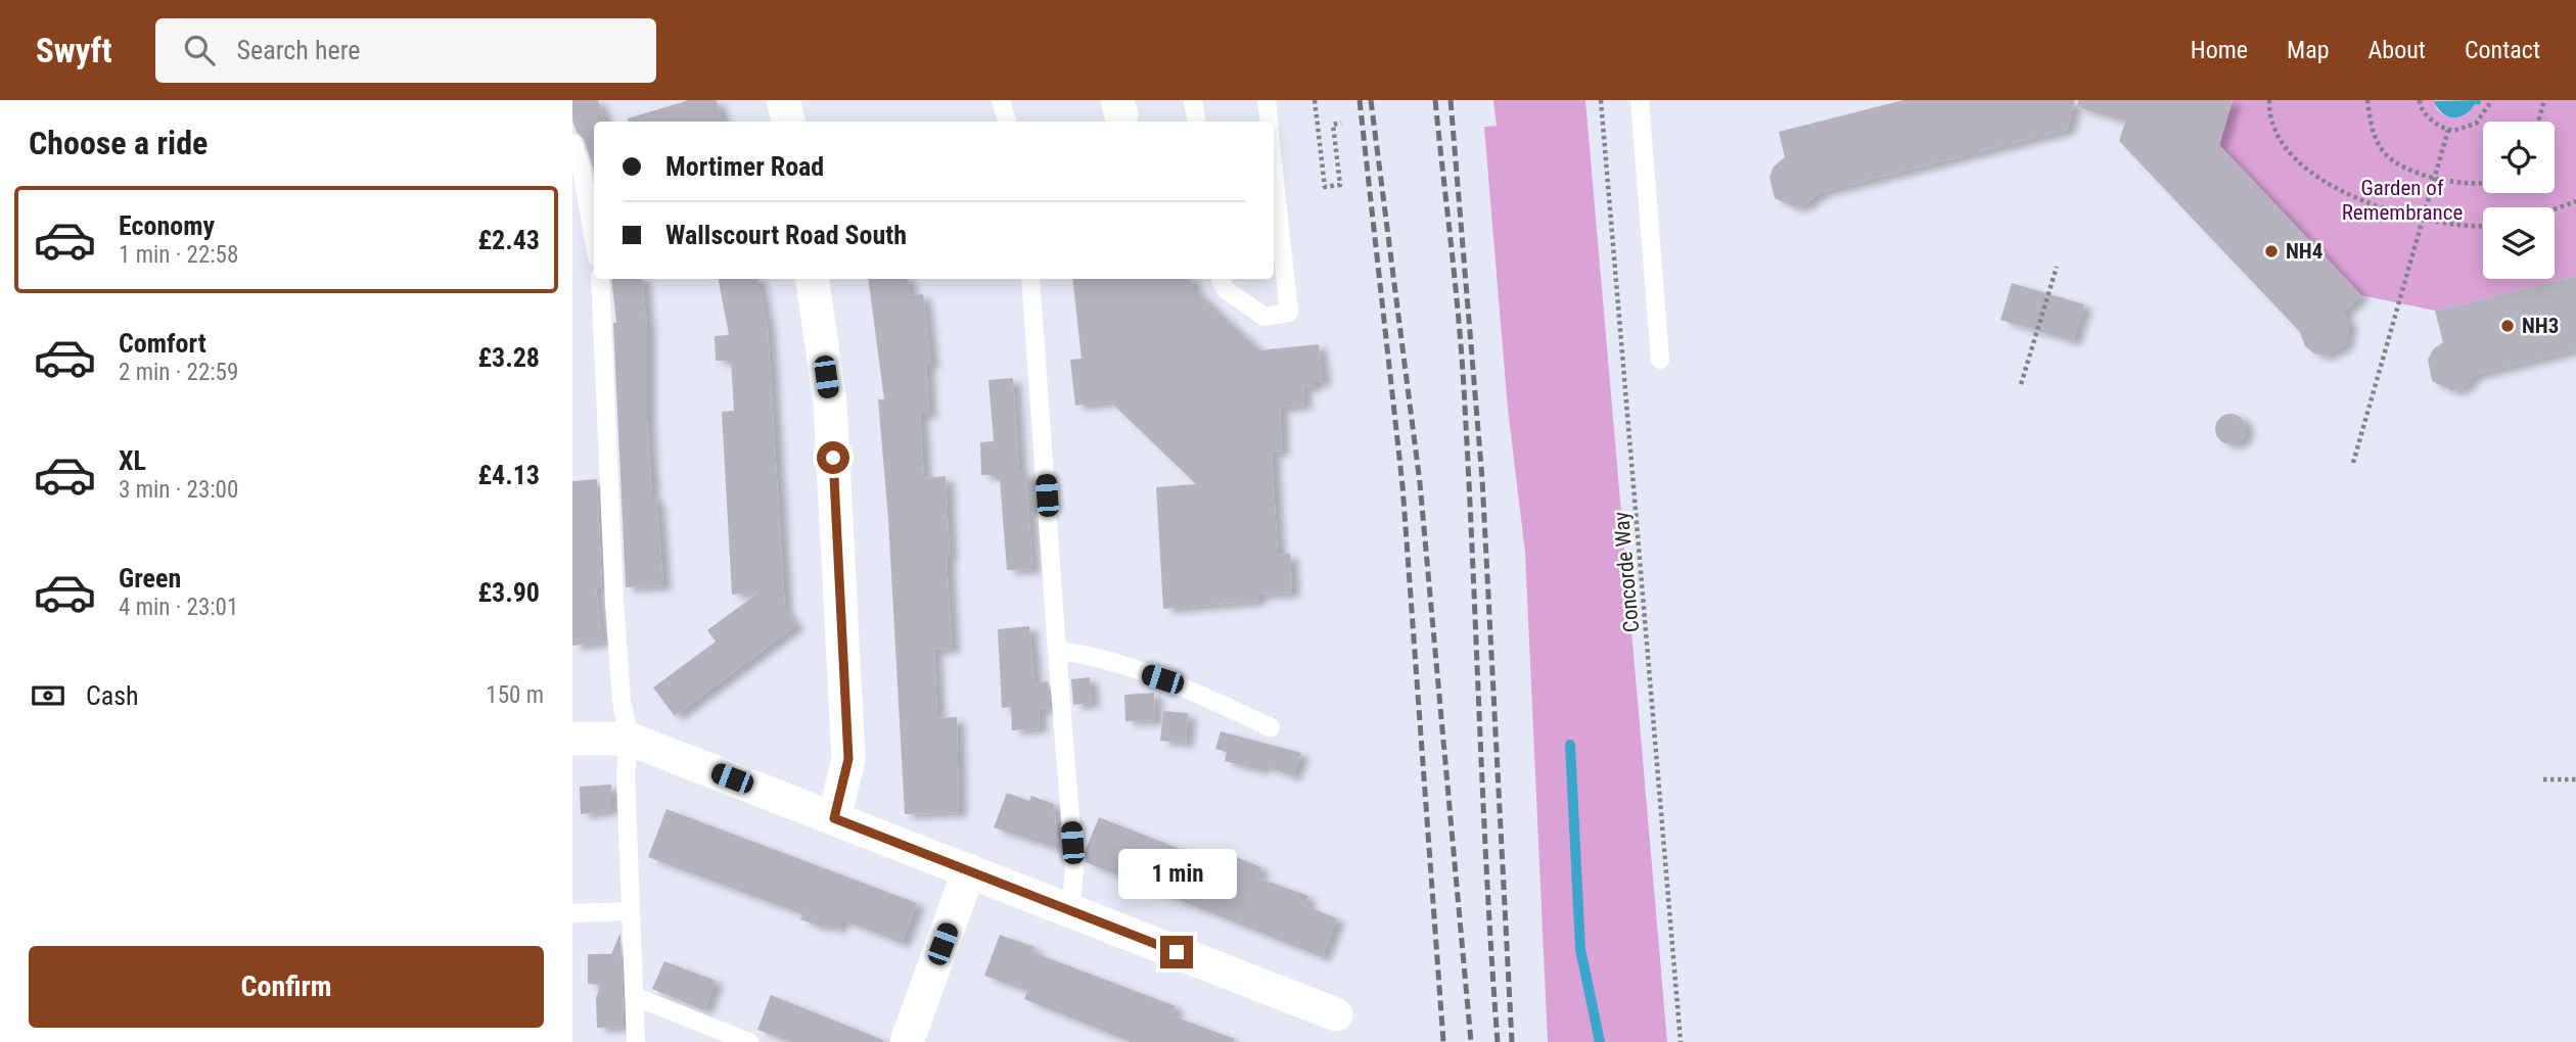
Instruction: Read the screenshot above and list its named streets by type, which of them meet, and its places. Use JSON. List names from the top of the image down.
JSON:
{
  "streets": {
    "path": ["Concorde Way"]
  },
  "parks": ["Garden of Remembrance"],
  "places": ["NH4", "NH3"],
  "page": {
    "header": "Swyft",
    "search": "Search here",
    "nav": [
      "Home",
      "Map",
      "About",
      "Contact"
    ],
    "heading": "Choose a ride",
    "banner": ["Mortimer Road", "Wallscourt Road South"],
    "list": [
      {
        "name": "Economy",
        "note": "1 min · 22:58",
        "value": "£2.43"
      },
      {
        "name": "Comfort",
        "note": "2 min · 22:59",
        "value": "£3.28"
      },
      {
        "name": "XL",
        "note": "3 min · 23:00",
        "value": "£4.13"
      },
      {
        "name": "Green",
        "note": "4 min · 23:01",
        "value": "£3.90"
      }
    ],
    "pay": ["Cash", "150 m"],
    "bubble": "1 min",
    "buttons": "Confirm"
  }
}
